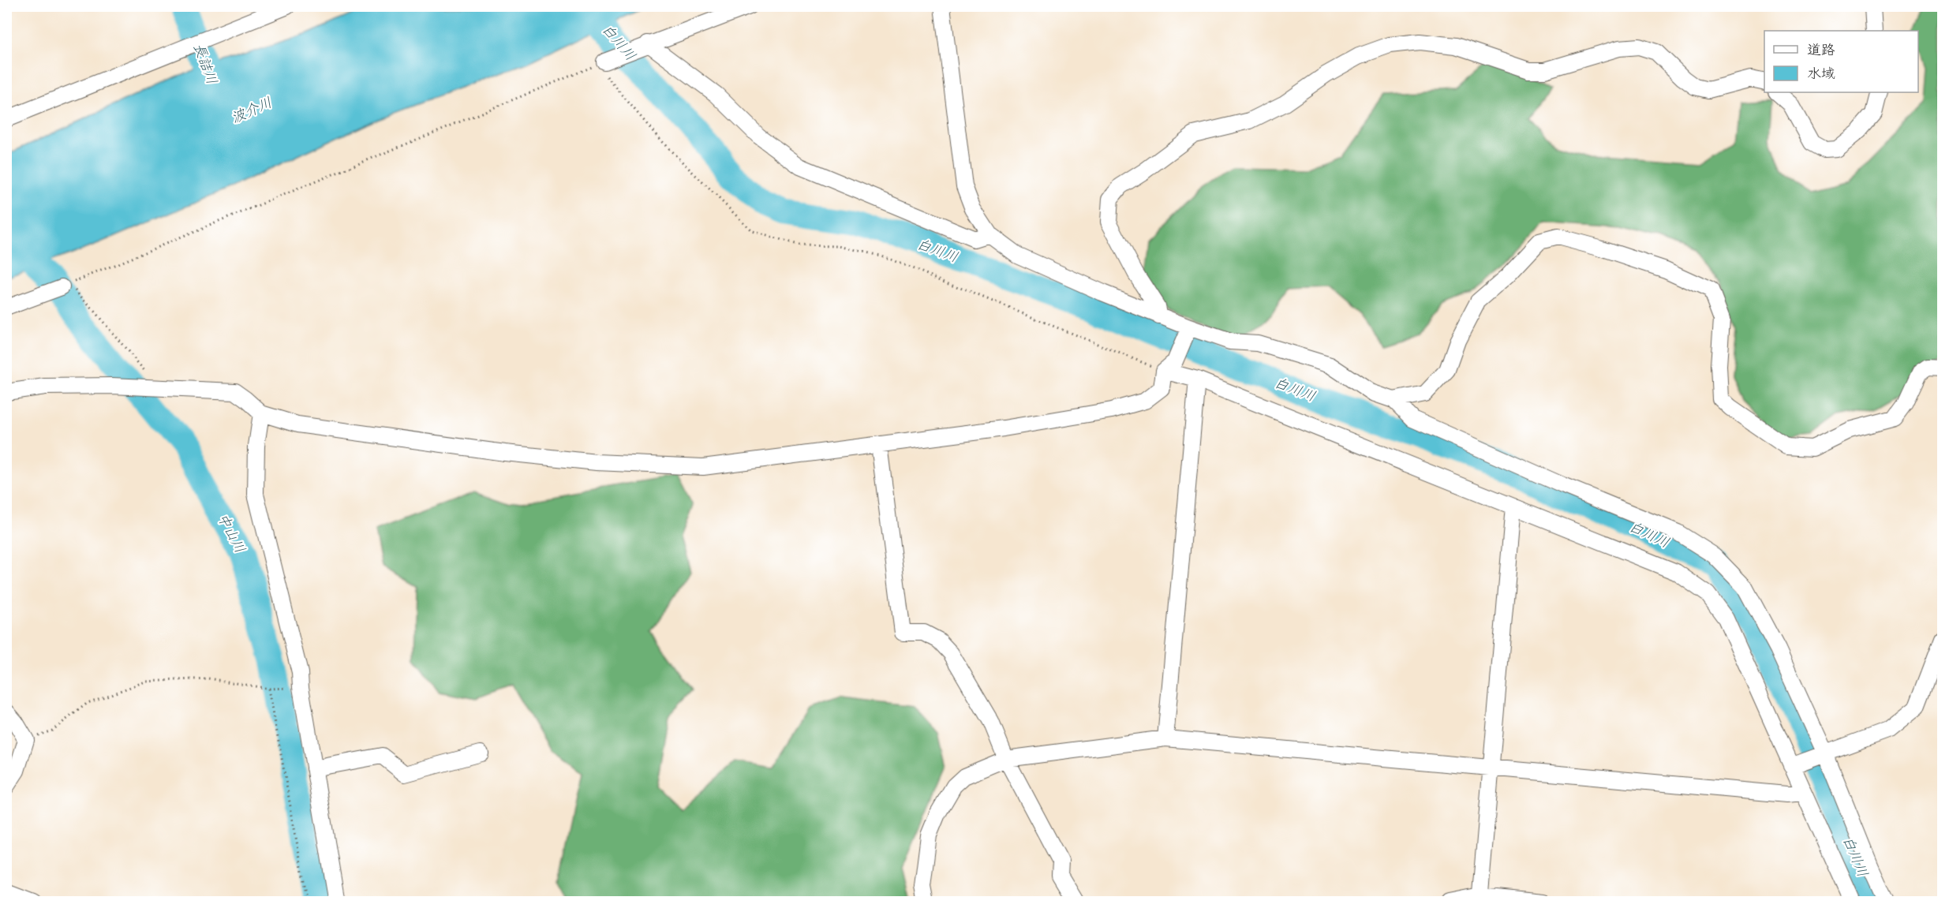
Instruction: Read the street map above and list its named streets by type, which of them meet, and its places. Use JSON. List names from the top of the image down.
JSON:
{
  "water": [
    "白川川",
    "長詰川",
    "波介川",
    "中山川"
  ],
  "legend": ["道路", "水域"]
}
